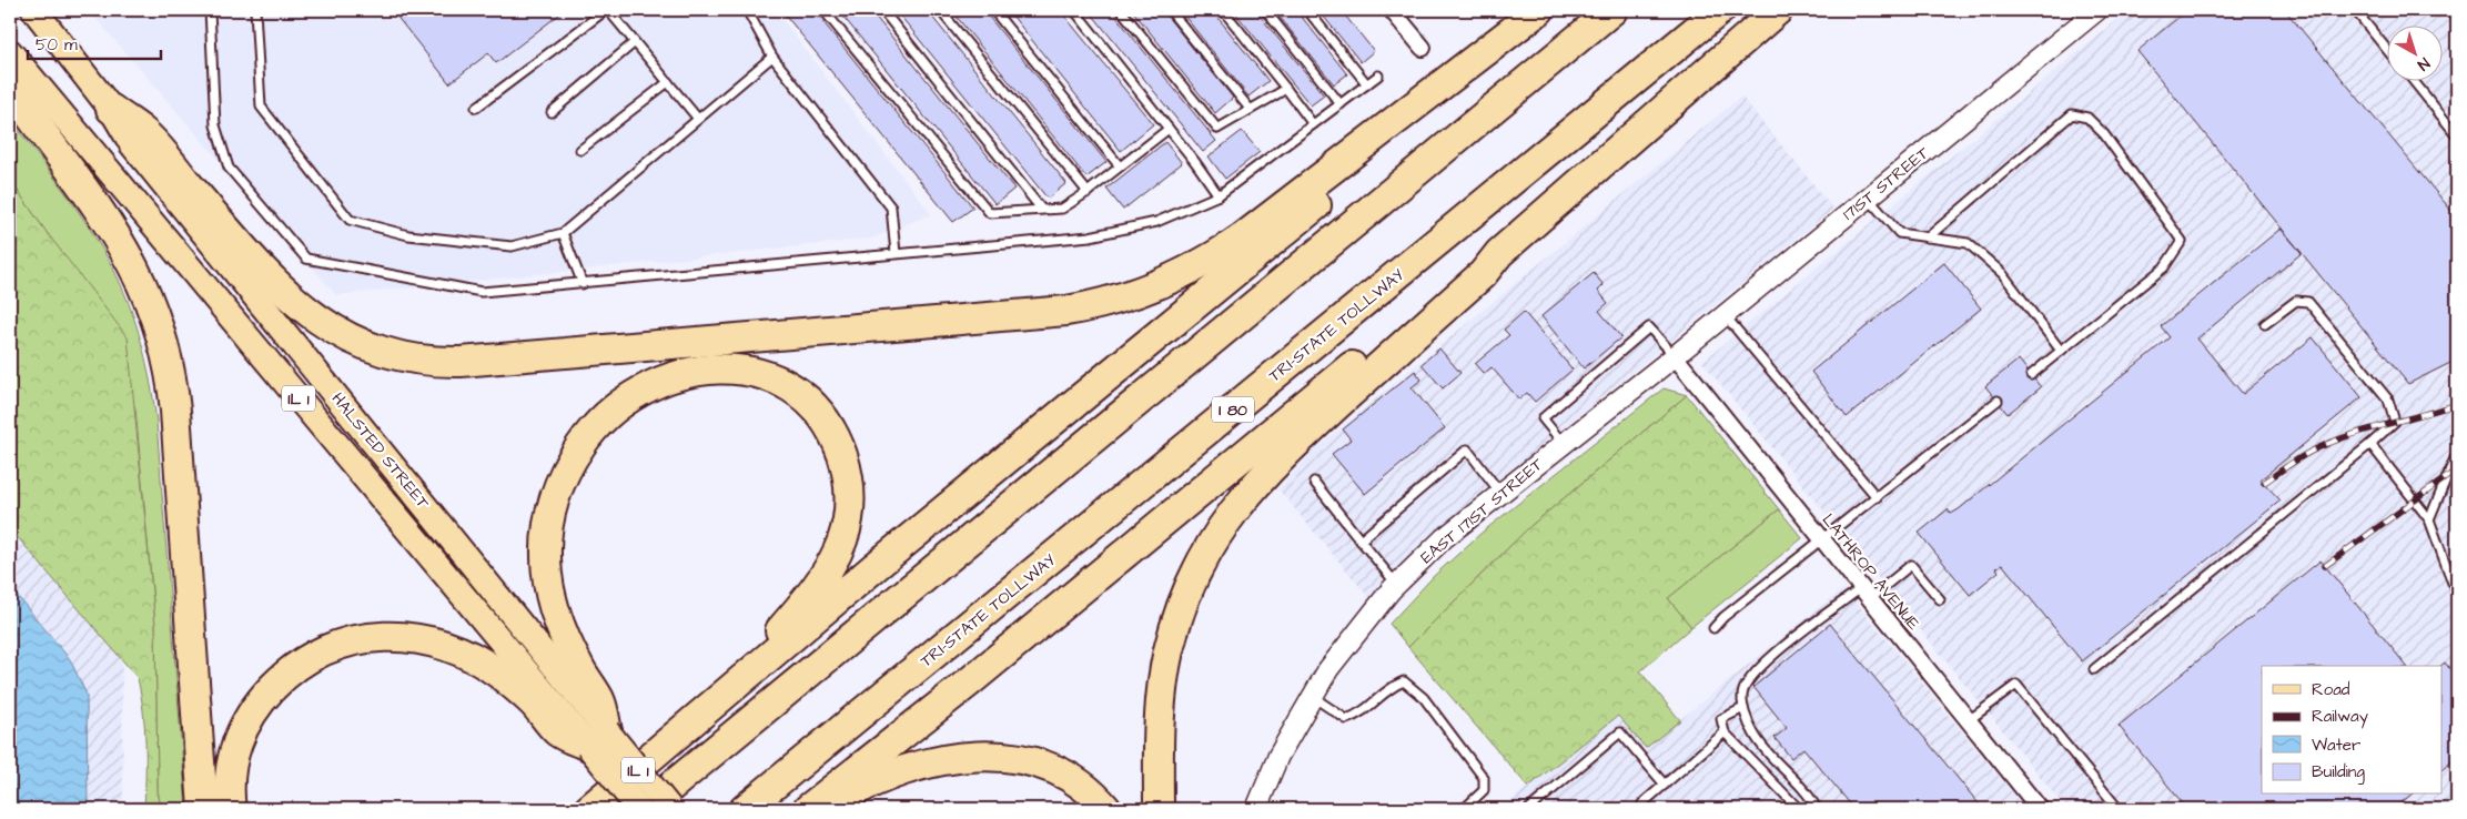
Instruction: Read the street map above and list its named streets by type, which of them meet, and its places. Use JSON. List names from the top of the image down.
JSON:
{
  "streets": {
    "highway": ["TRI-STATE TOLLWAY", "I 80"],
    "main road": ["IL 1", "HALSTED STREET"],
    "street": ["171ST STREET", "EAST 171ST STREET", "LATHROP AVENUE"]
  },
  "crossings": [
    ["171ST STREET", "EAST 171ST STREET"],
    ["171ST STREET", "LATHROP AVENUE"],
    ["EAST 171ST STREET", "LATHROP AVENUE"]
  ],
  "legend": [
    "Road",
    "Railway",
    "Water",
    "Building"
  ],
  "scale_bar": "50 m",
  "north": "bottom right"
}
